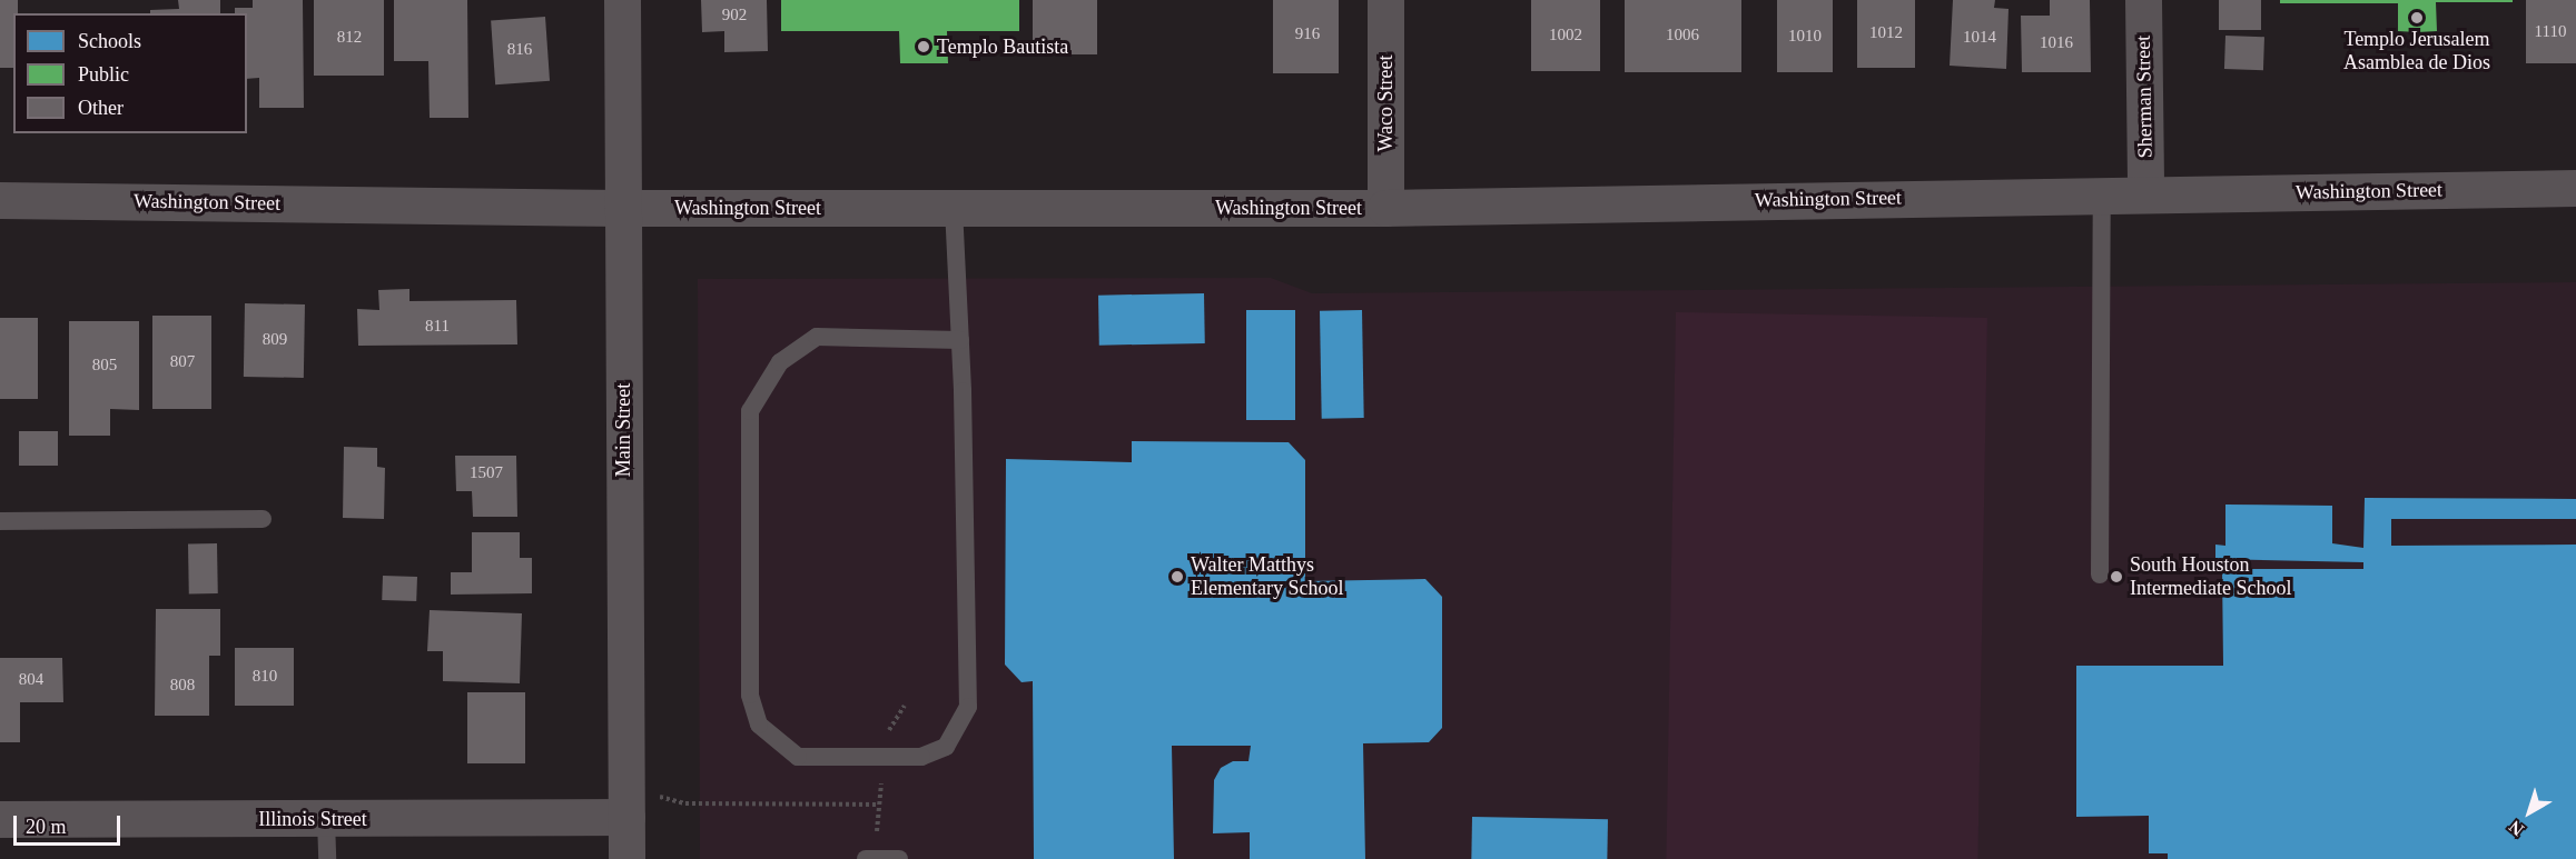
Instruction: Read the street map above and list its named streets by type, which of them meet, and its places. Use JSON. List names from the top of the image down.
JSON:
{
  "streets": {
    "street": [
      "Sherman Street",
      "Waco Street",
      "Washington Street",
      "Main Street",
      "Illinois Street"
    ]
  },
  "crossings": [
    ["Sherman Street", "Washington Street"],
    ["Waco Street", "Washington Street"],
    ["Washington Street", "Main Street"],
    ["Main Street", "Illinois Street"]
  ],
  "places": [
    "Templo Jerusalem Asamblea de Dios",
    "Templo Bautista",
    "Walter Matthys Elementary School",
    "South Houston Intermediate School"
  ],
  "house_numbers": [
    "902",
    "1110",
    "1012",
    "916",
    "1002",
    "1006",
    "1010",
    "812",
    "1014",
    "1016",
    "816",
    "811",
    "809",
    "807",
    "805",
    "1507",
    "810",
    "804",
    "808"
  ],
  "legend": ["Schools", "Public", "Other"],
  "scale_bar": "20 m",
  "north": "bottom left"
}
